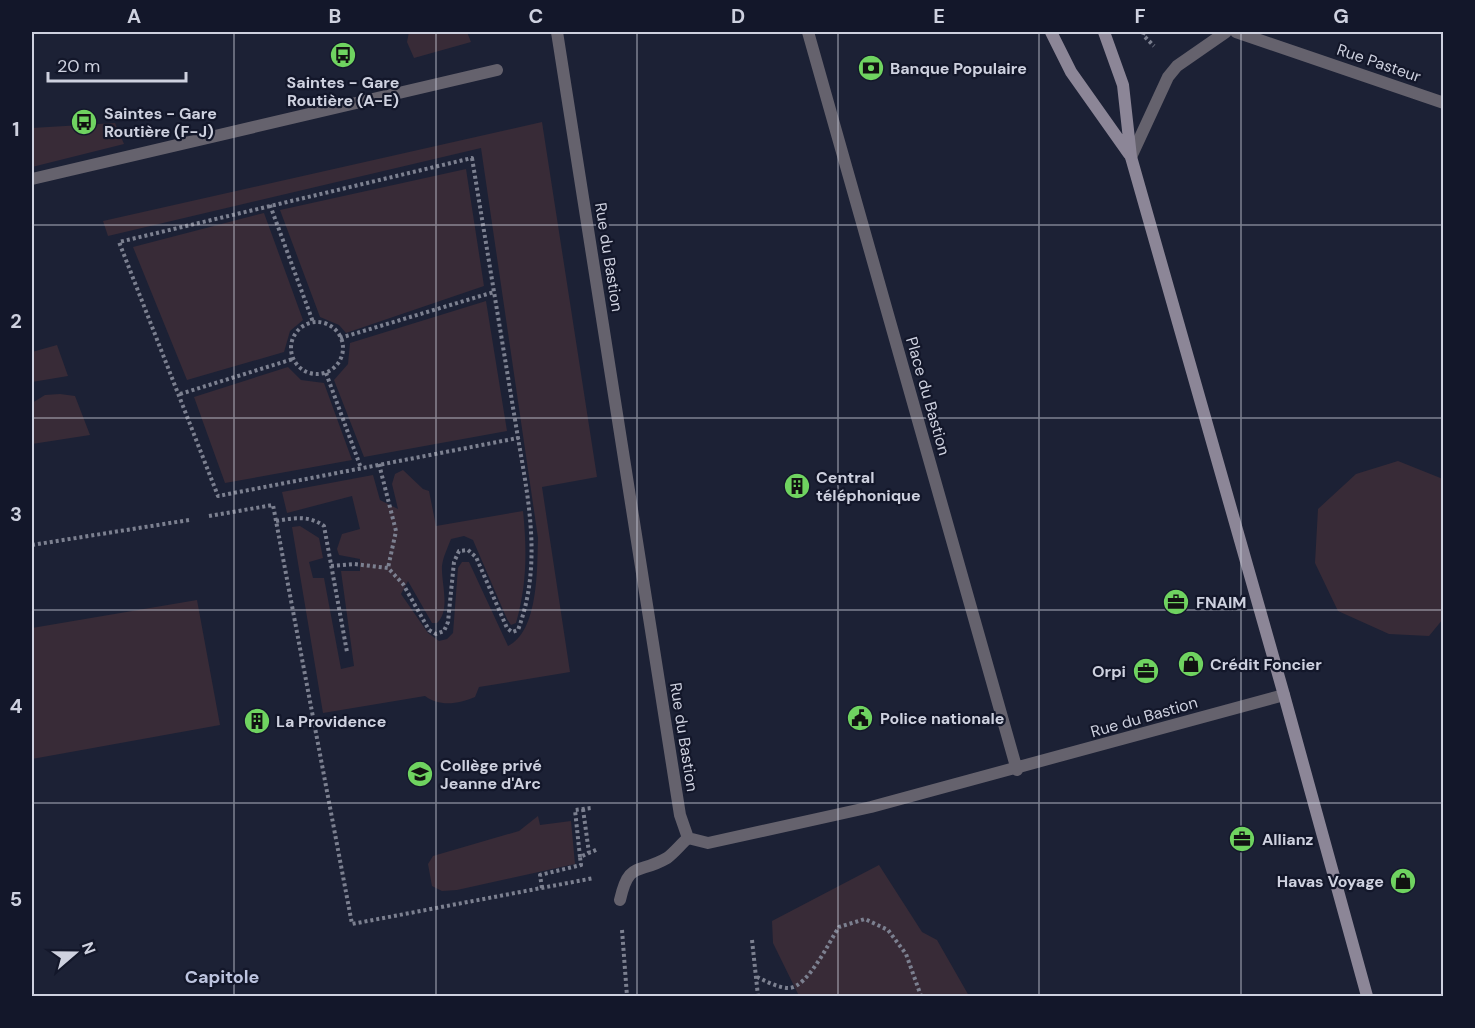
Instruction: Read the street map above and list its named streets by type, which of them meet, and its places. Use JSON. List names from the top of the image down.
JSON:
{
  "streets": {
    "street": ["Rue Pasteur", "Rue du Bastion", "Place du Bastion"]
  },
  "crossings": [
    ["Rue du Bastion", "Place du Bastion"]
  ],
  "districts": ["Capitole"],
  "places": {
    "bus stop": ["Saintes - Gare Routière (A-E)", "Saintes - Gare Routière (F-J)"],
    "bank": ["Banque Populaire"],
    "building": ["Central téléphonique", "La Providence"],
    "office": ["FNAIM", "Orpi", "Allianz"],
    "shop": ["Crédit Foncier", "Havas Voyage"],
    "public building": ["Police nationale"],
    "school or university": ["Collège privé Jeanne d'Arc"]
  },
  "scale_bar": "20 m",
  "north": "right",
  "grid": {
    "columns": [
      "A",
      "B",
      "C",
      "D",
      "E",
      "F",
      "G"
    ],
    "rows": [
      "1",
      "2",
      "3",
      "4",
      "5"
    ]
  }
}
